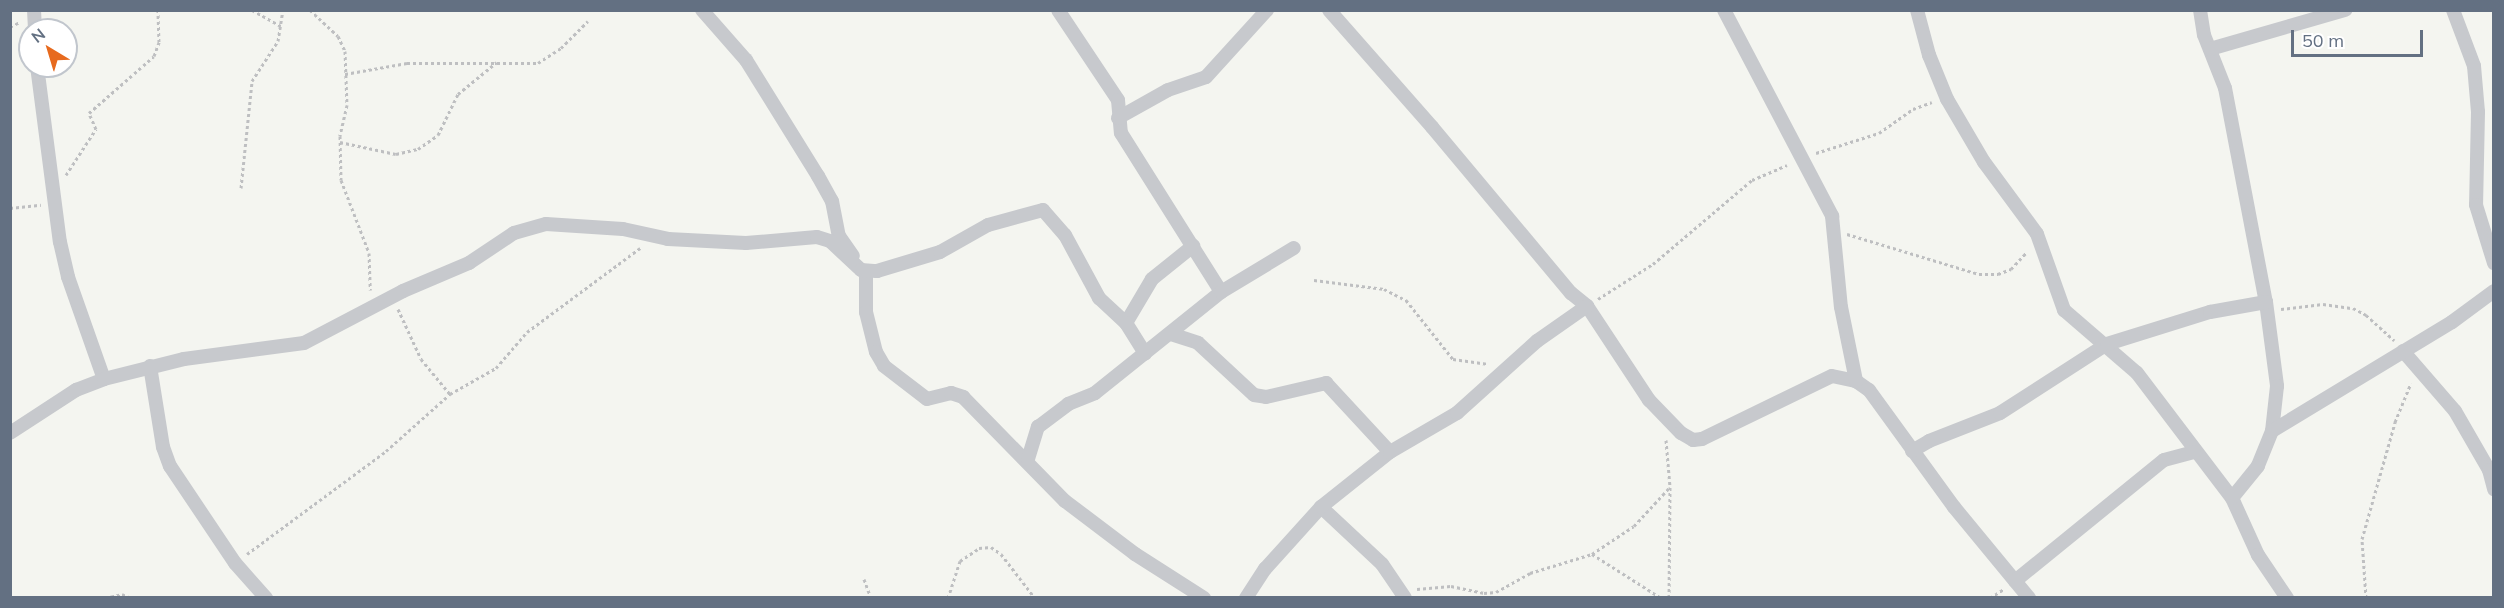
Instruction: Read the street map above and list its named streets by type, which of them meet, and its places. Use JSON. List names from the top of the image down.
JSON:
{
  "scale_bar": "50 m",
  "north": "top left"
}
